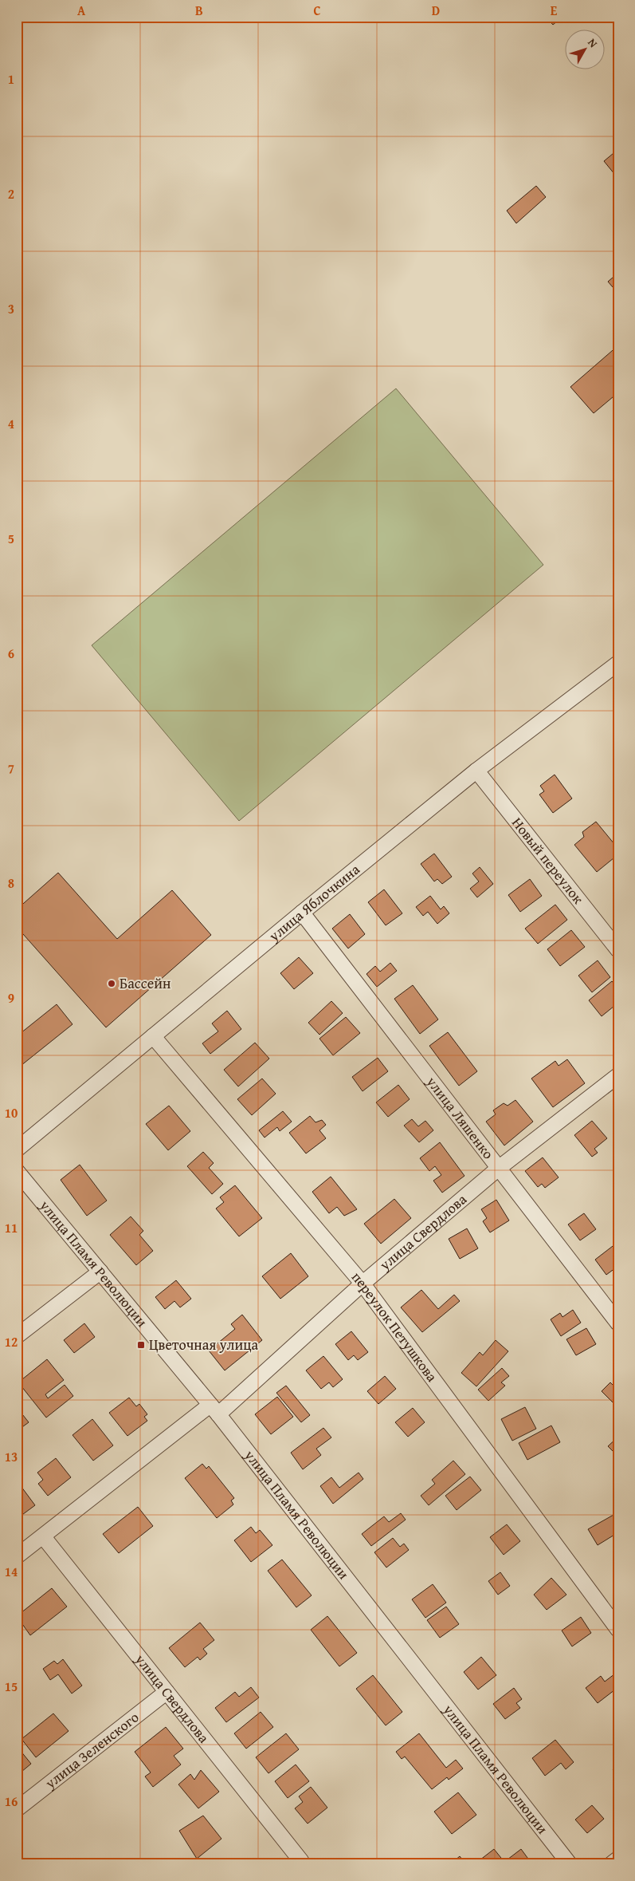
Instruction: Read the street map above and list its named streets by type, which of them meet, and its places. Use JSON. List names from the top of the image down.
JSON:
{
  "streets": {
    "street": [
      "Новый переулок",
      "улица Яблочкина",
      "улица Ляшенко",
      "улица Свердлова",
      "улица Пламя Революции",
      "переулок Петушкова",
      "улица Зеленского"
    ]
  },
  "crossings": [
    ["Новый переулок", "улица Яблочкина"],
    ["улица Яблочкина", "улица Ляшенко"],
    ["улица Яблочкина", "переулок Петушкова"],
    ["улица Ляшенко", "улица Свердлова"],
    ["улица Свердлова", "улица Пламя Революции"],
    ["улица Свердлова", "переулок Петушкова"],
    ["улица Свердлова", "улица Зеленского"]
  ],
  "places": {
    "other": ["Бассейн"],
    "transit": ["Цветочная улица"]
  },
  "north": "top right",
  "grid": {
    "columns": [
      "A",
      "B",
      "C",
      "D",
      "E"
    ],
    "rows": [
      "1",
      "2",
      "3",
      "4",
      "5",
      "6",
      "7",
      "8",
      "9",
      "10",
      "11",
      "12",
      "13",
      "14",
      "15",
      "16"
    ]
  }
}
